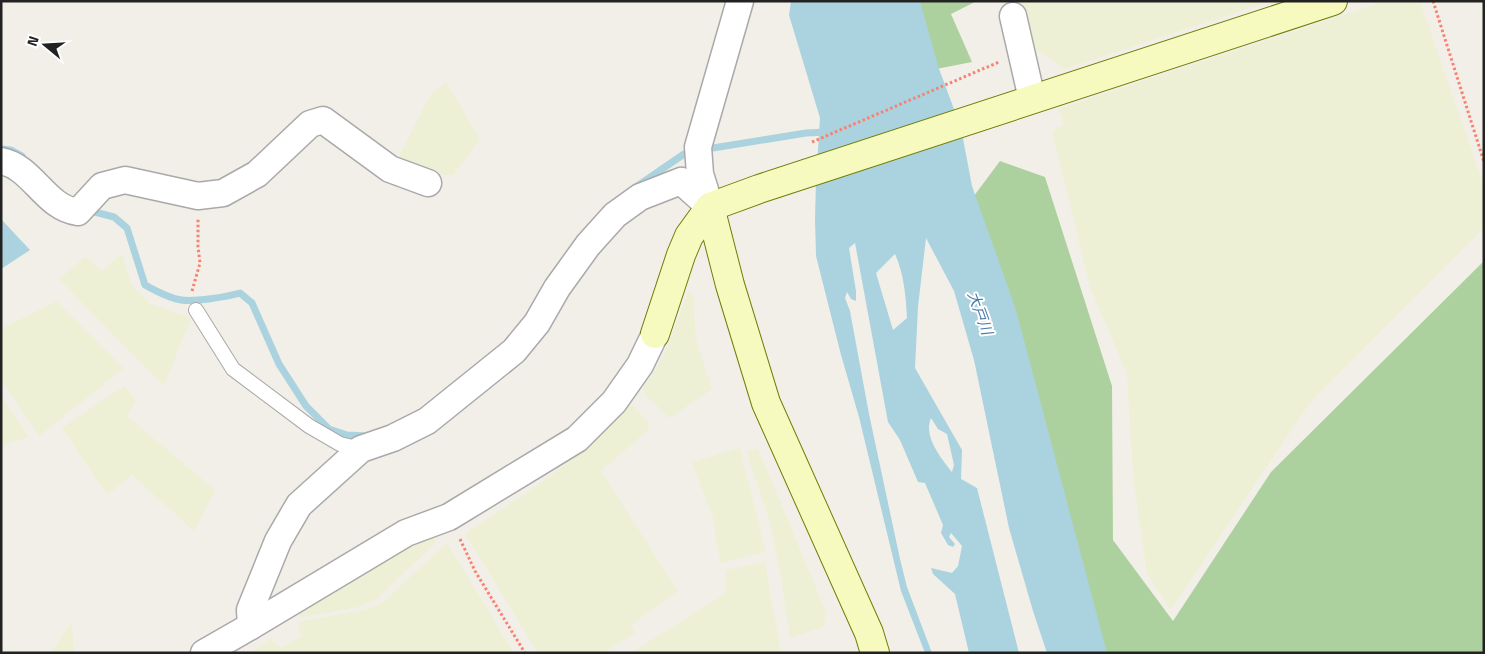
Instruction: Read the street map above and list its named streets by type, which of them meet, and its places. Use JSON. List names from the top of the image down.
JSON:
{
  "water": ["大戸川"],
  "north": "left"
}
